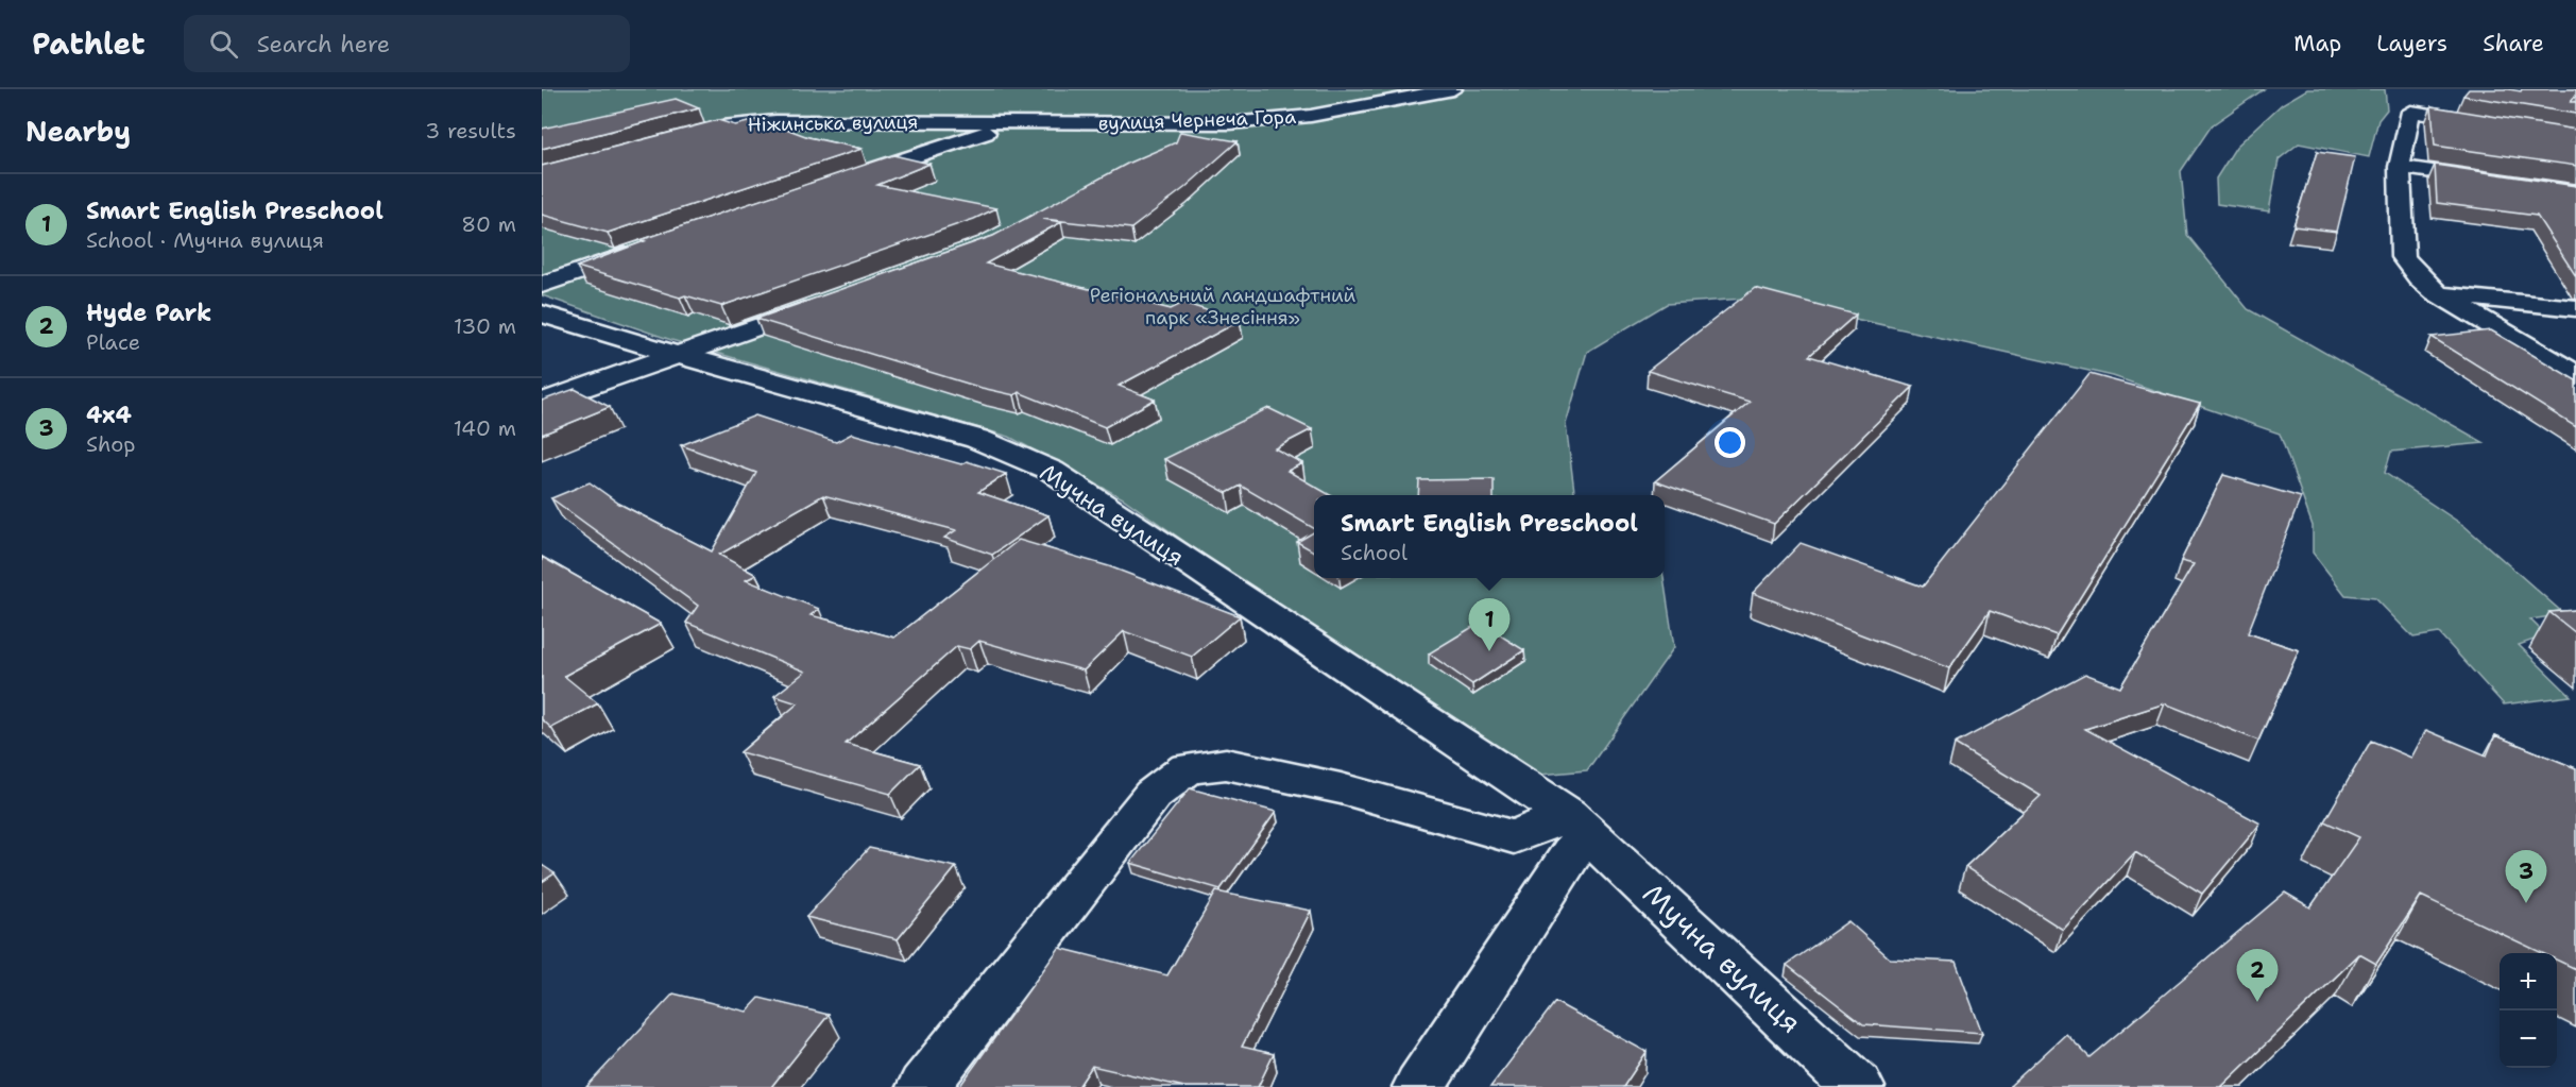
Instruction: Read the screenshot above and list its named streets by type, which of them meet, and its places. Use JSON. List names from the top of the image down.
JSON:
{
  "streets": {
    "street": ["вулиця Чернеча Гора", "Ніжинська вулиця", "Мучна вулиця"]
  },
  "crossings": [
    ["вулиця Чернеча Гора", "Ніжинська вулиця"]
  ],
  "parks": ["Регіональний ландшафтний парк «Знесіння»"],
  "page": {
    "header": "Pathlet",
    "search": "Search here",
    "nav": ["Map", "Layers", "Share"],
    "heading": ["Nearby", "3 results"],
    "list": [
      {
        "mark": "1",
        "name": "Smart English Preschool",
        "note": "School · Мучна вулиця",
        "value": "80 m"
      },
      {
        "mark": "2",
        "name": "Hyde Park",
        "note": "Place",
        "value": "130 m"
      },
      {
        "mark": "3",
        "name": "4х4",
        "note": "Shop",
        "value": "140 m"
      }
    ],
    "popup": ["Smart English Preschool", "School"],
    "pins": ["1", "3", "2"],
    "map_buttons": ["+", "−"]
  }
}
